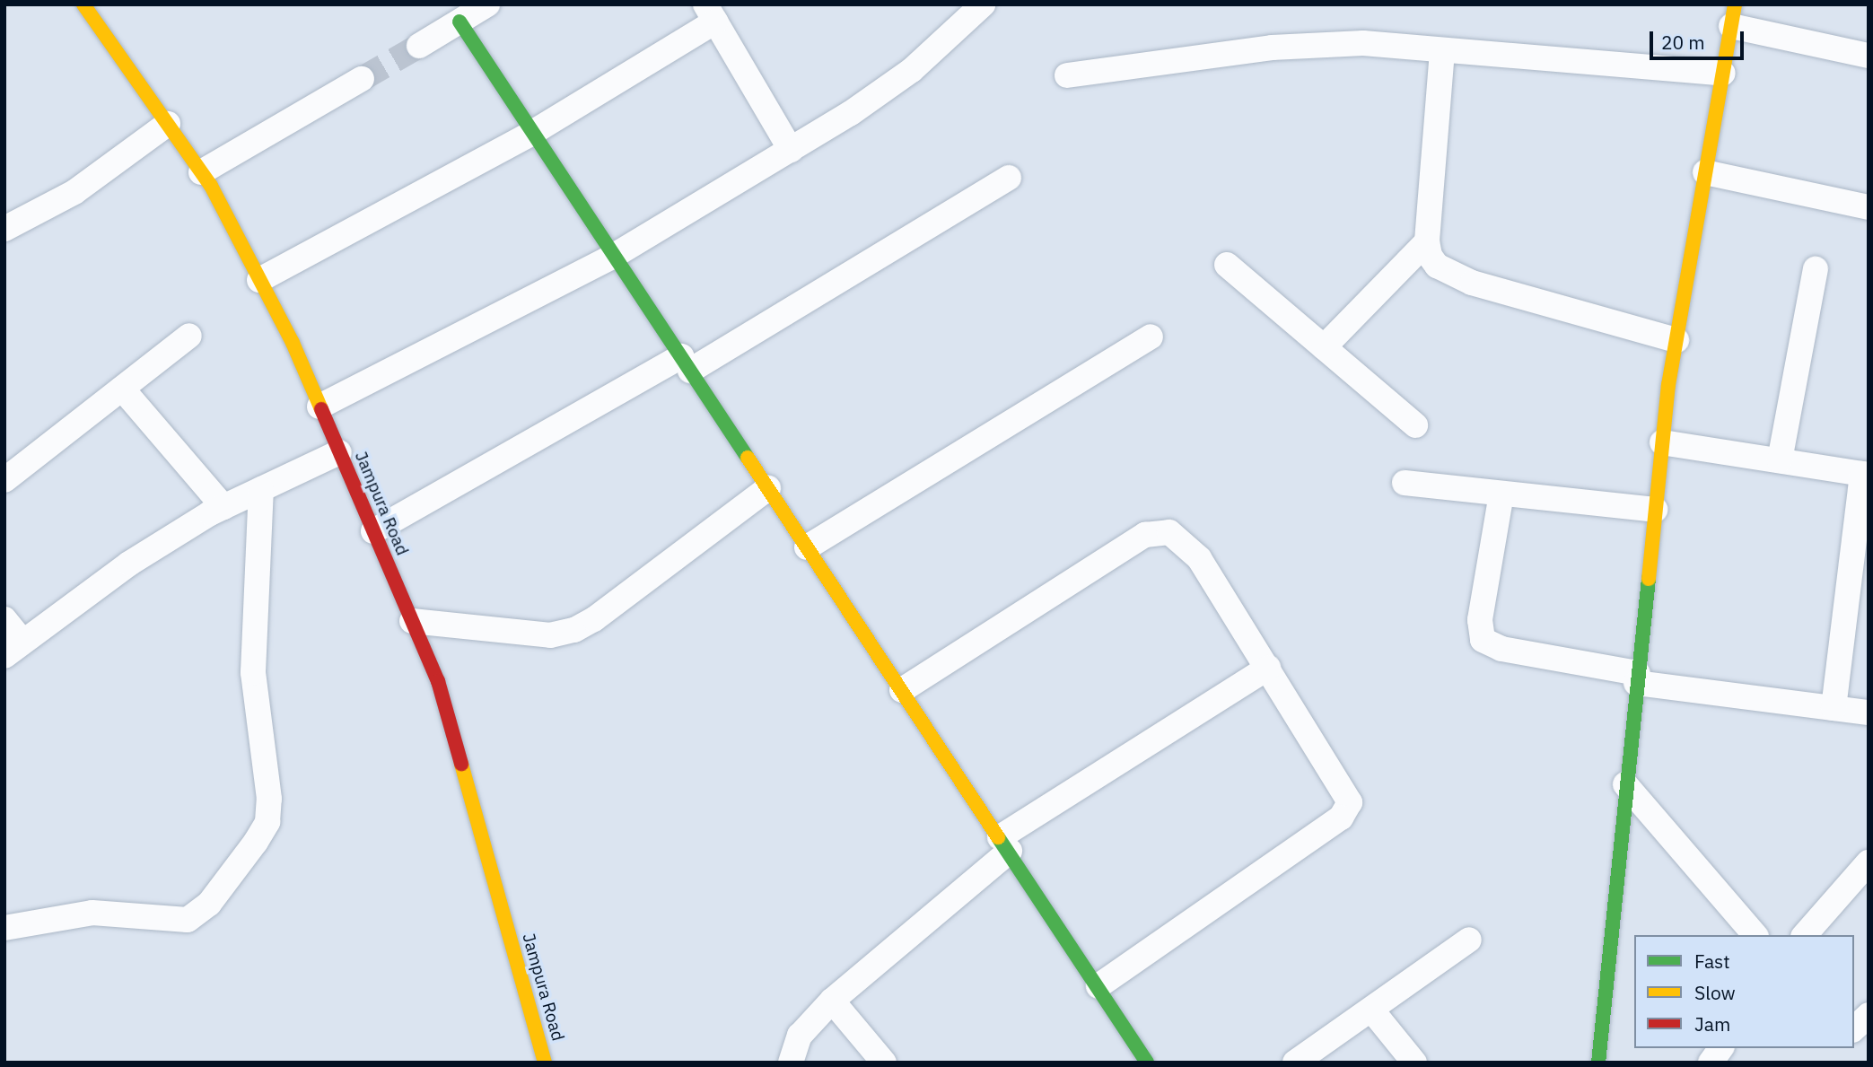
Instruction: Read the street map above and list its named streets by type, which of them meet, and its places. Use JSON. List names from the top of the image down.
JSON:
{
  "streets": {
    "street": ["Jampura Road"]
  },
  "legend": ["Fast", "Slow", "Jam"],
  "scale_bar": "20 m"
}
